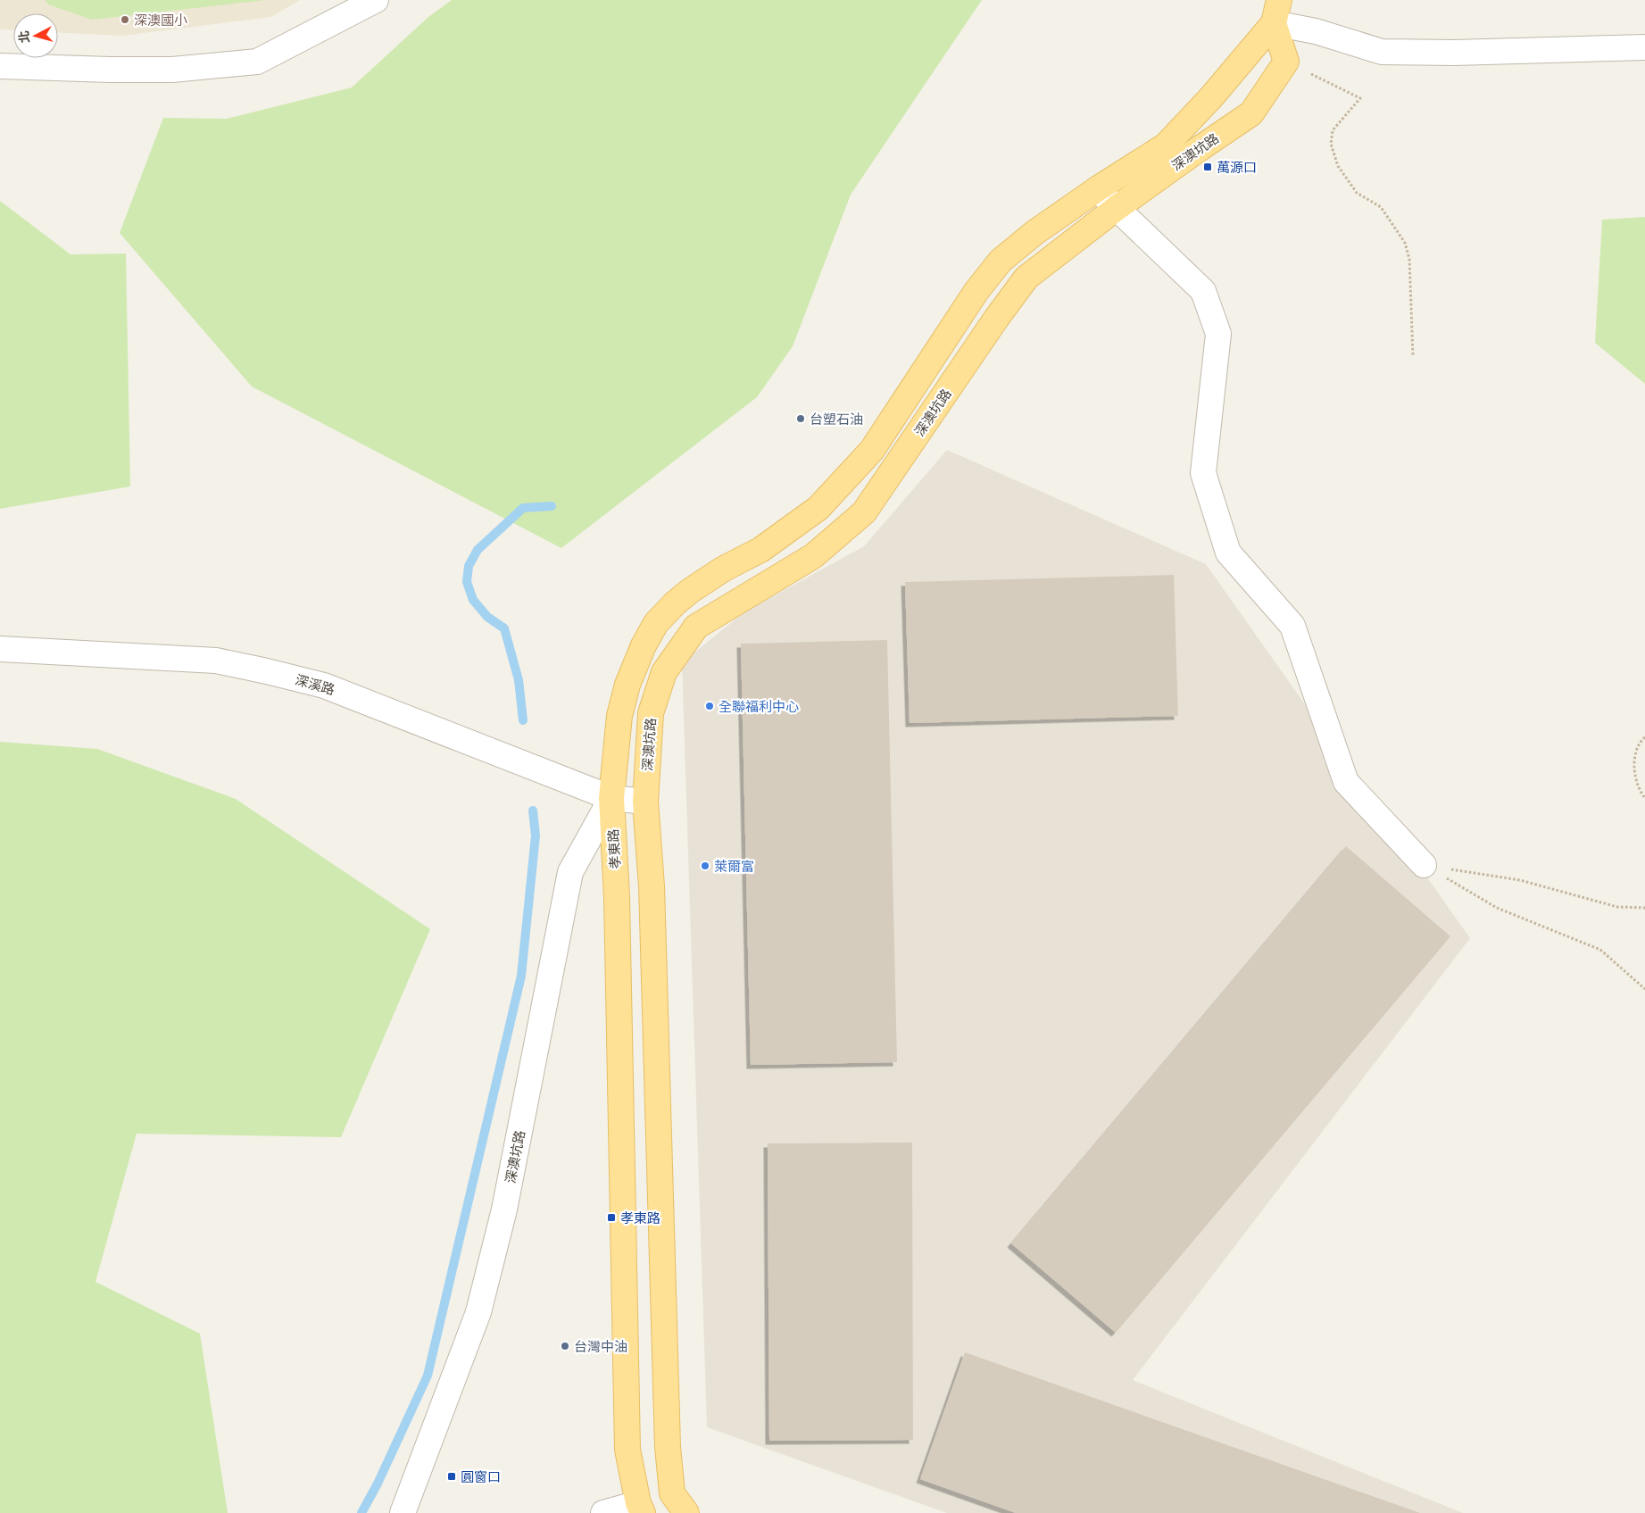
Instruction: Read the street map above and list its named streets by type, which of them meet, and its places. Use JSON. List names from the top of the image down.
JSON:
{
  "streets": {
    "main road": ["深澳坑路", "孝東路"],
    "street": ["深溪路"]
  },
  "crossings": [
    ["深澳坑路", "深溪路"],
    ["深澳坑路", "孝東路"],
    ["深溪路", "孝東路"]
  ],
  "places": {
    "other": [
      "深澳國小",
      "台塑石油",
      "全聯福利中心",
      "萊爾富",
      "台灣中油"
    ],
    "transit": ["萬源口", "孝東路", "圓窗口"]
  },
  "north": "left"
}
